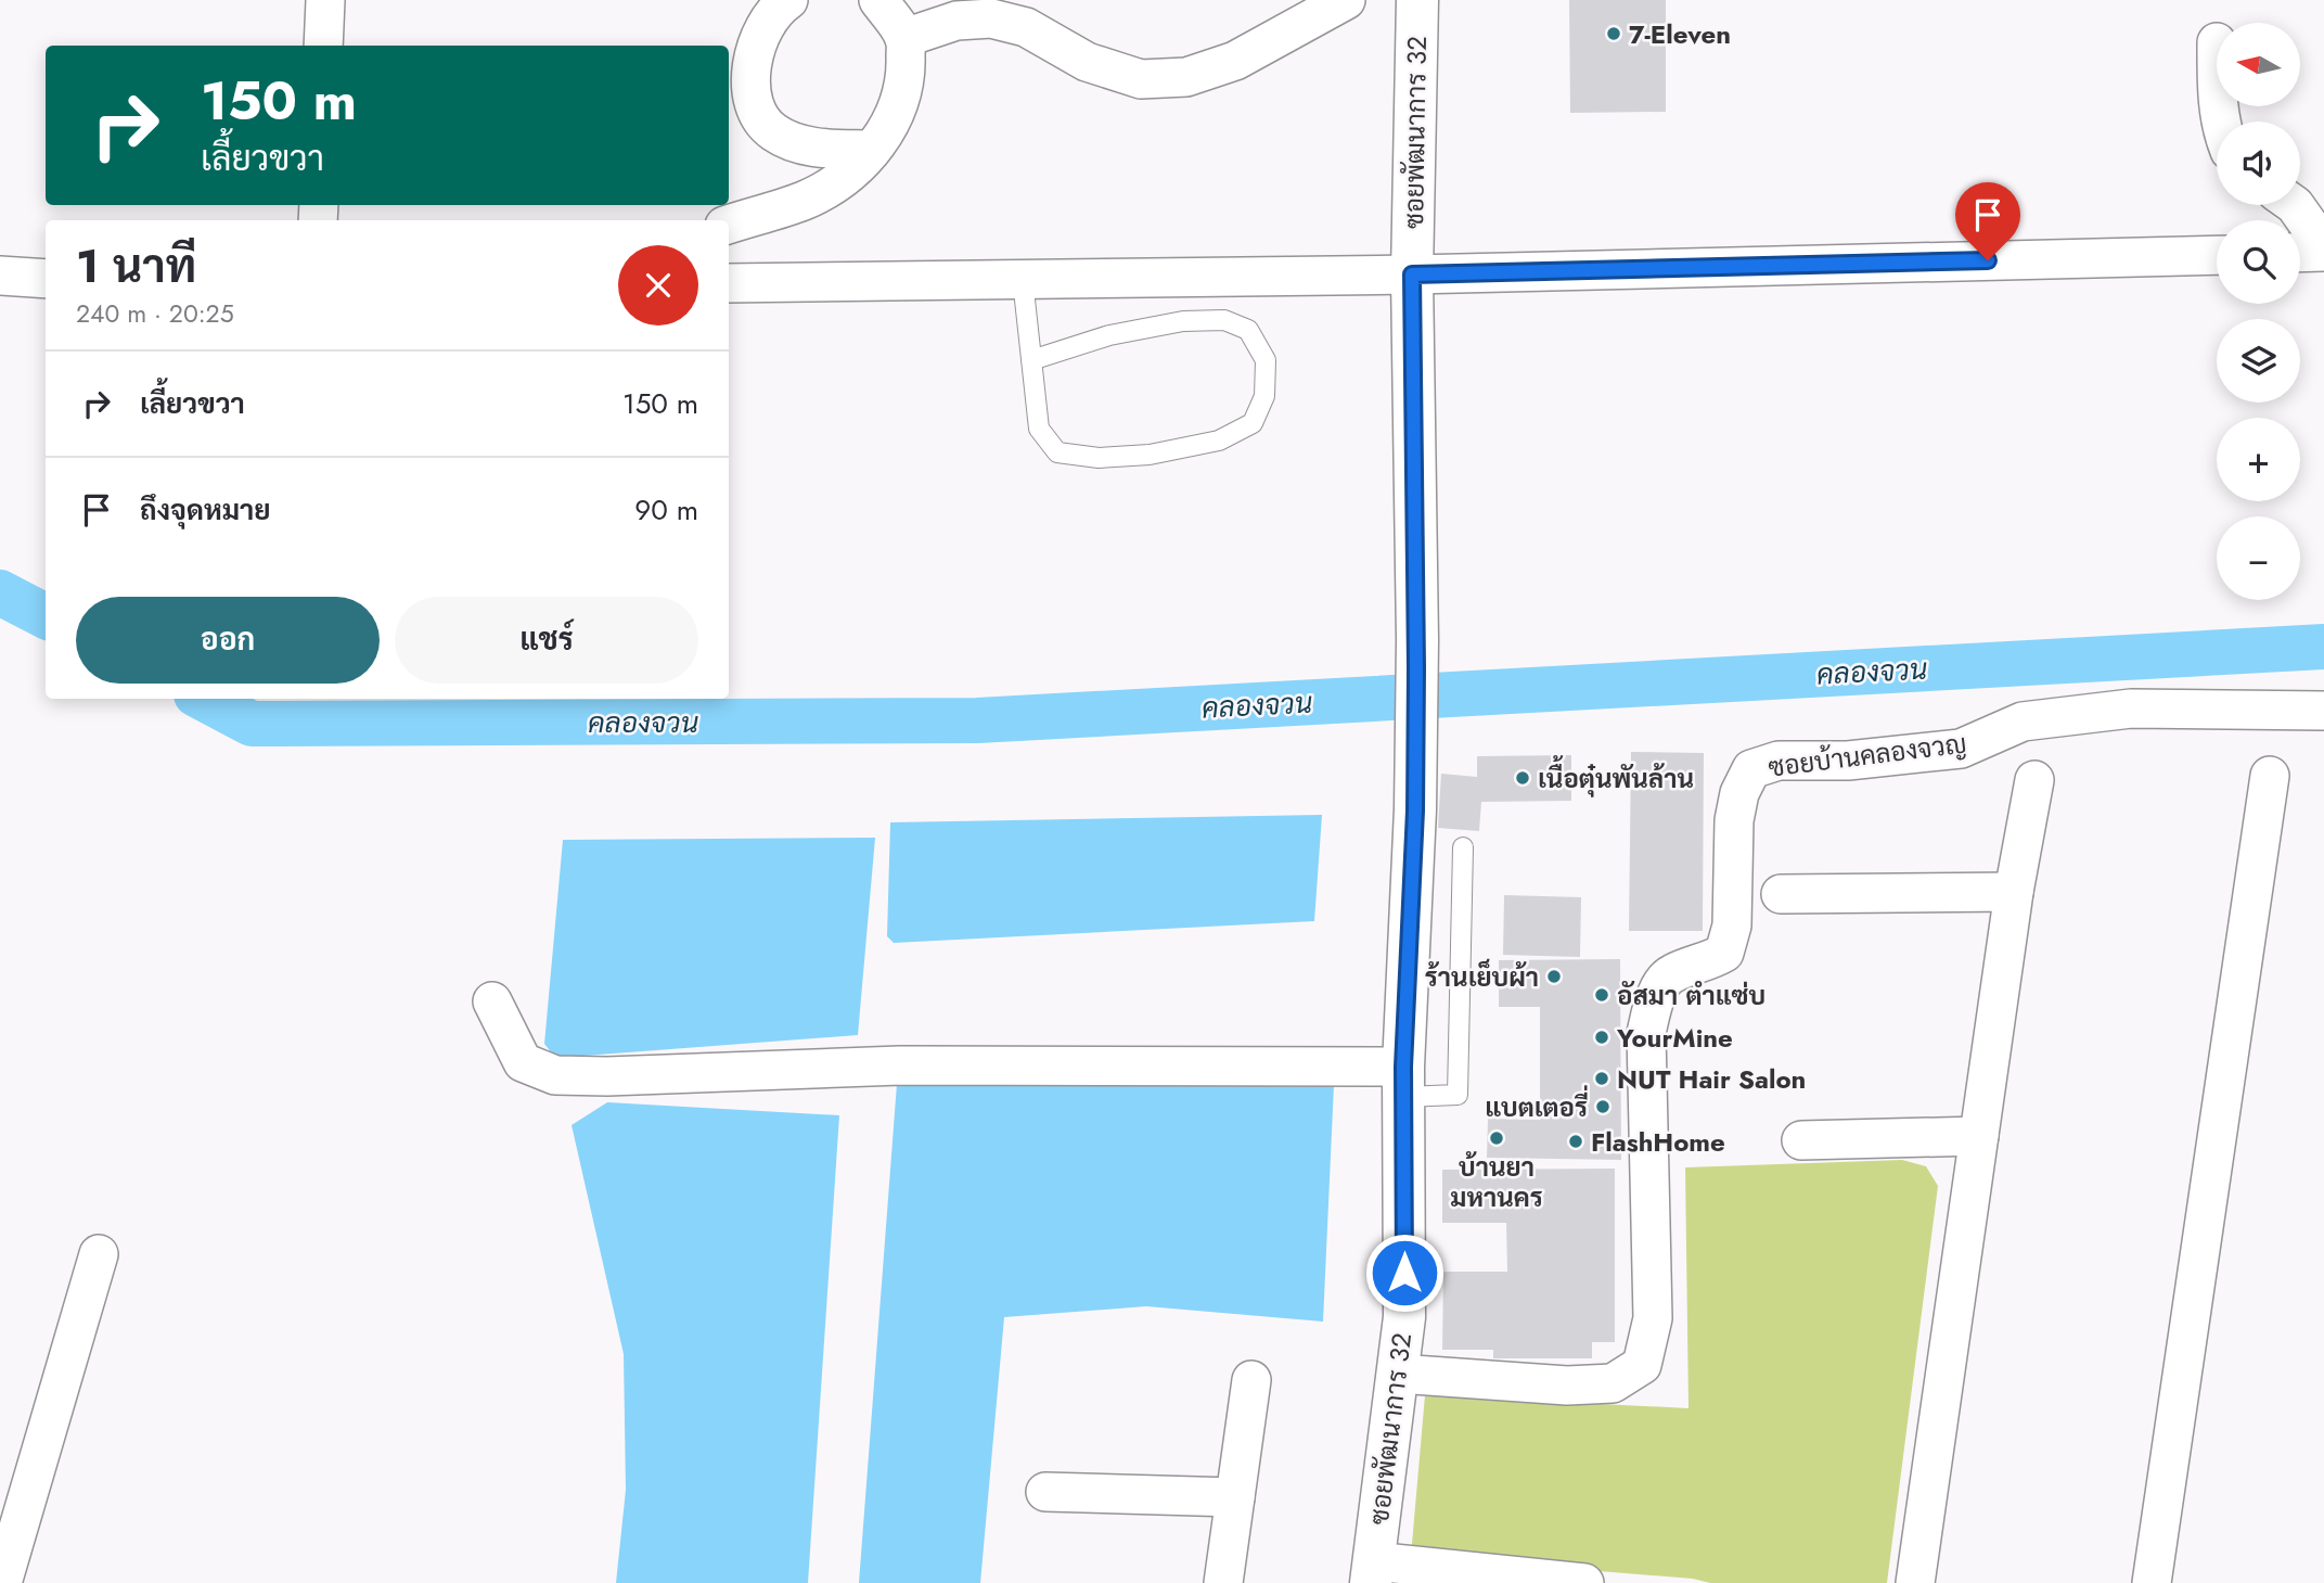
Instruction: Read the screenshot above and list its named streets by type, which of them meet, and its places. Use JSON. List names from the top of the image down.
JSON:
{
  "streets": {
    "street": ["ซอยพัฒนาการ 32", "ซอยบ้านคลองจวญ"]
  },
  "crossings": [
    ["ซอยพัฒนาการ 32", "ซอยบ้านคลองจวญ"]
  ],
  "water": ["คลองจวน"],
  "places": [
    "7-Eleven",
    "เนื้อตุ๋นพันล้าน",
    "ร้านเย็บผ้า",
    "อัสมา ตำแซ่บ",
    "YourMine",
    "NUT Hair Salon",
    "แบตเตอรี่",
    "บ้านยา มหานคร",
    "FlashHome"
  ],
  "north": "left",
  "page": {
    "map_buttons": ["+", "−"],
    "turn": ["150 m", "เลี้ยวขวา"],
    "heading": ["1 นาที", "240 m · 20:25"],
    "list": [
      {
        "name": "เลี้ยวขวา",
        "value": "150 m"
      },
      {
        "name": "ถึงจุดหมาย",
        "value": "90 m"
      }
    ],
    "buttons": ["ออก", "แชร์"]
  }
}
